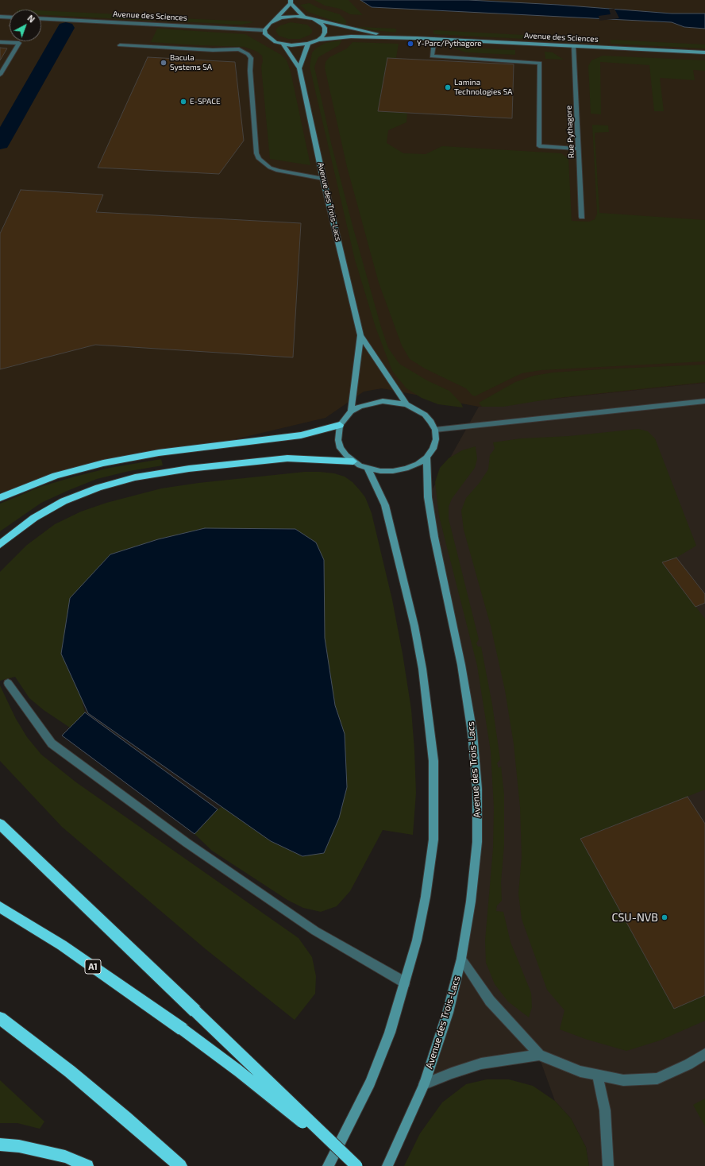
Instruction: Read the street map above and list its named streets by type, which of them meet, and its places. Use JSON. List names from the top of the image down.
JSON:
{
  "streets": {
    "highway": ["A1"],
    "street": ["Avenue des Sciences", "Rue Pythagore", "Avenue des Trois-Lacs"]
  },
  "crossings": [
    ["Avenue des Sciences", "Rue Pythagore"],
    ["Avenue des Sciences", "Avenue des Trois-Lacs"]
  ],
  "places": [
    "Y-Parc/Pythagore",
    "Bacula Systems SA",
    "Lamina Technologies SA",
    "E-SPACE",
    "CSU-NVB"
  ],
  "north": "top right"
}
